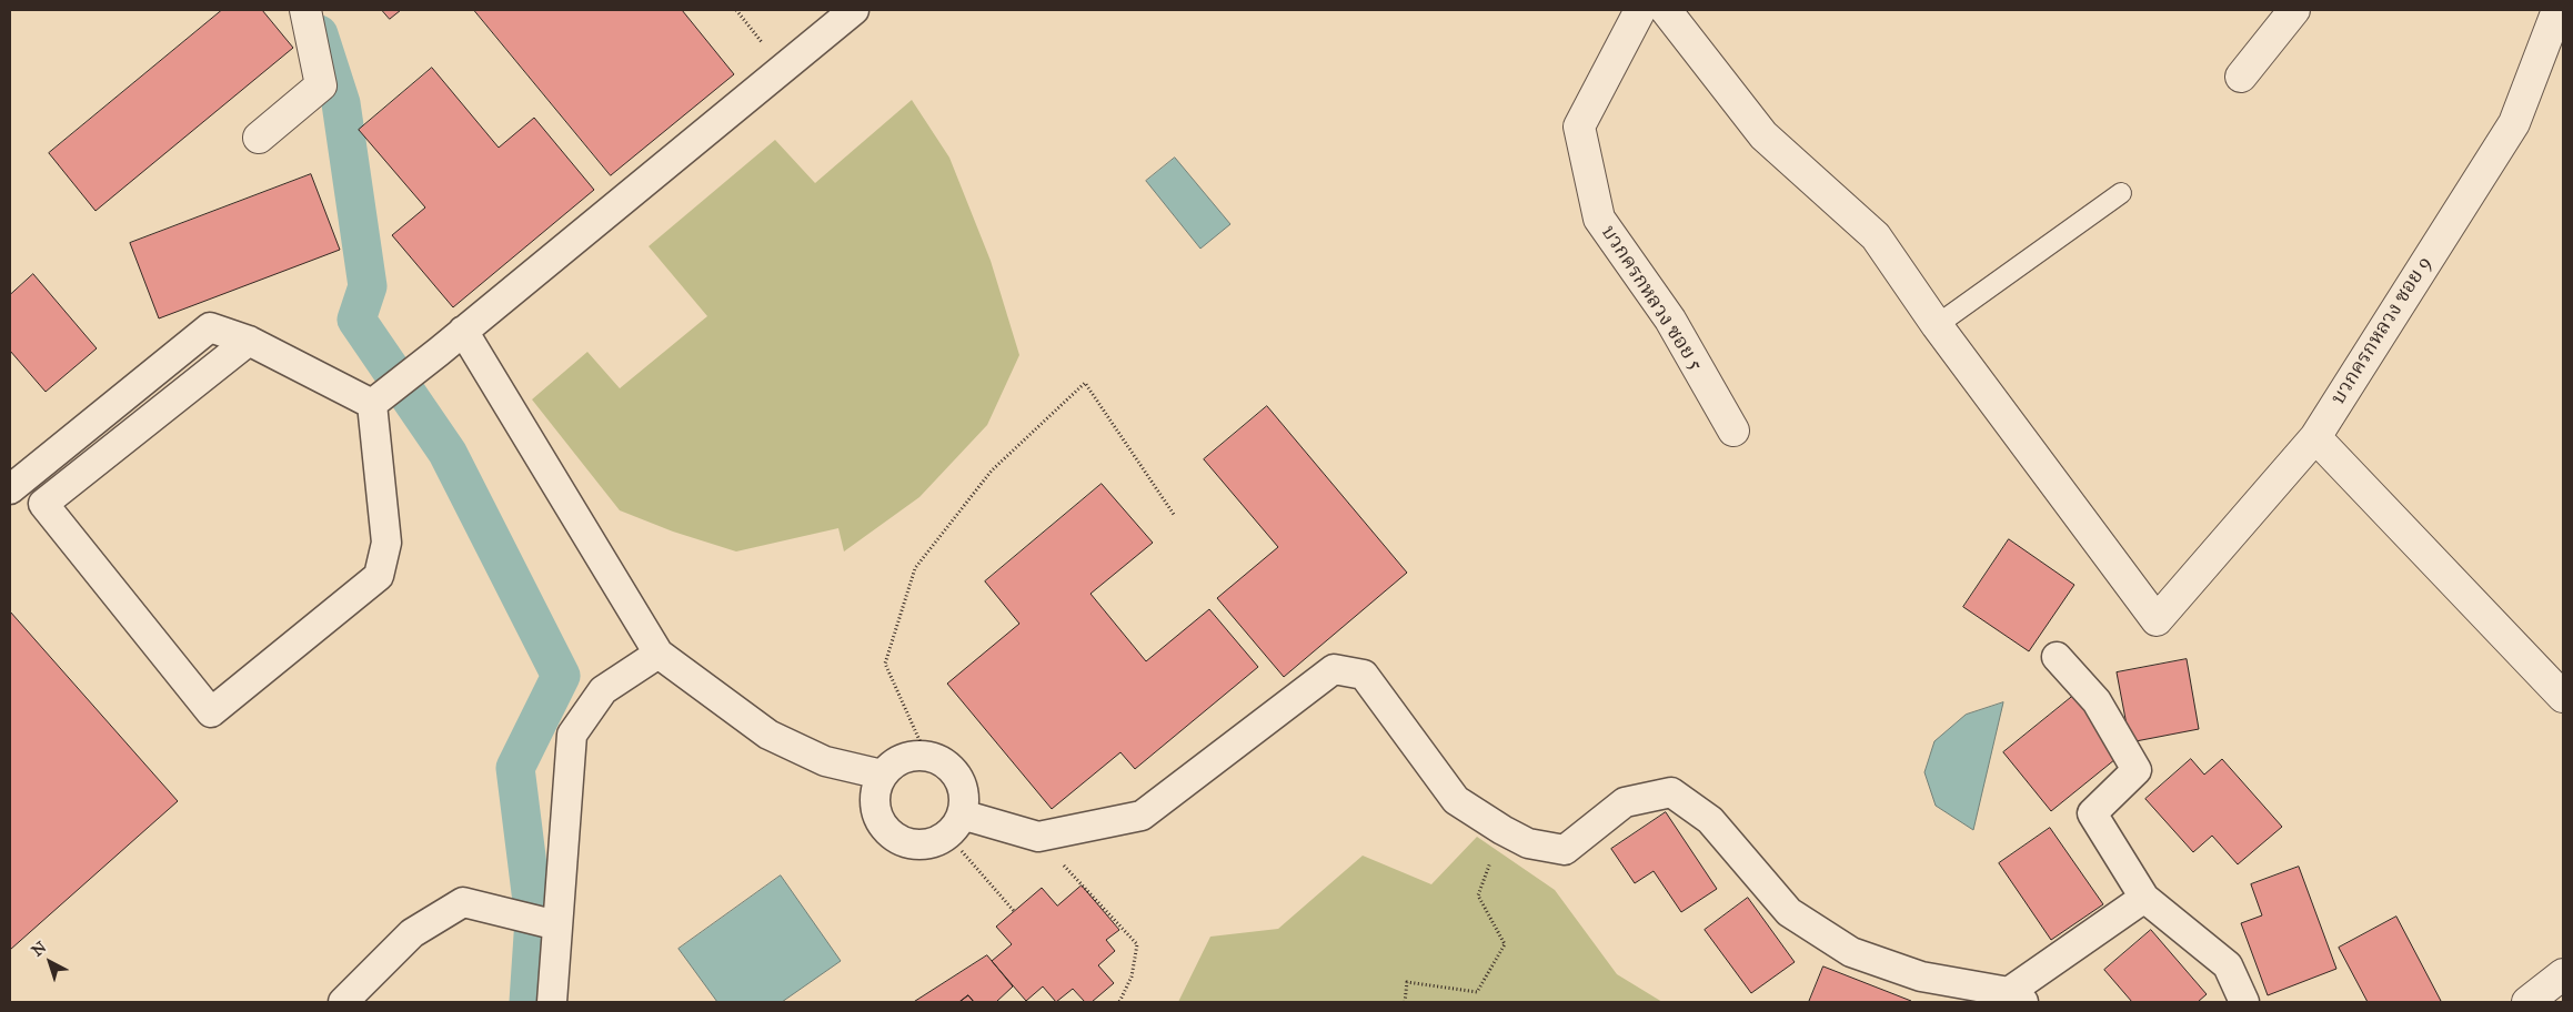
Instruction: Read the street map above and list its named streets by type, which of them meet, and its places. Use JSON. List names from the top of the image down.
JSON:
{
  "streets": {
    "street": ["บวกครกหลวง ซอย 5", "บวกครกหลวง ซอย 9"]
  },
  "north": "top left"
}
